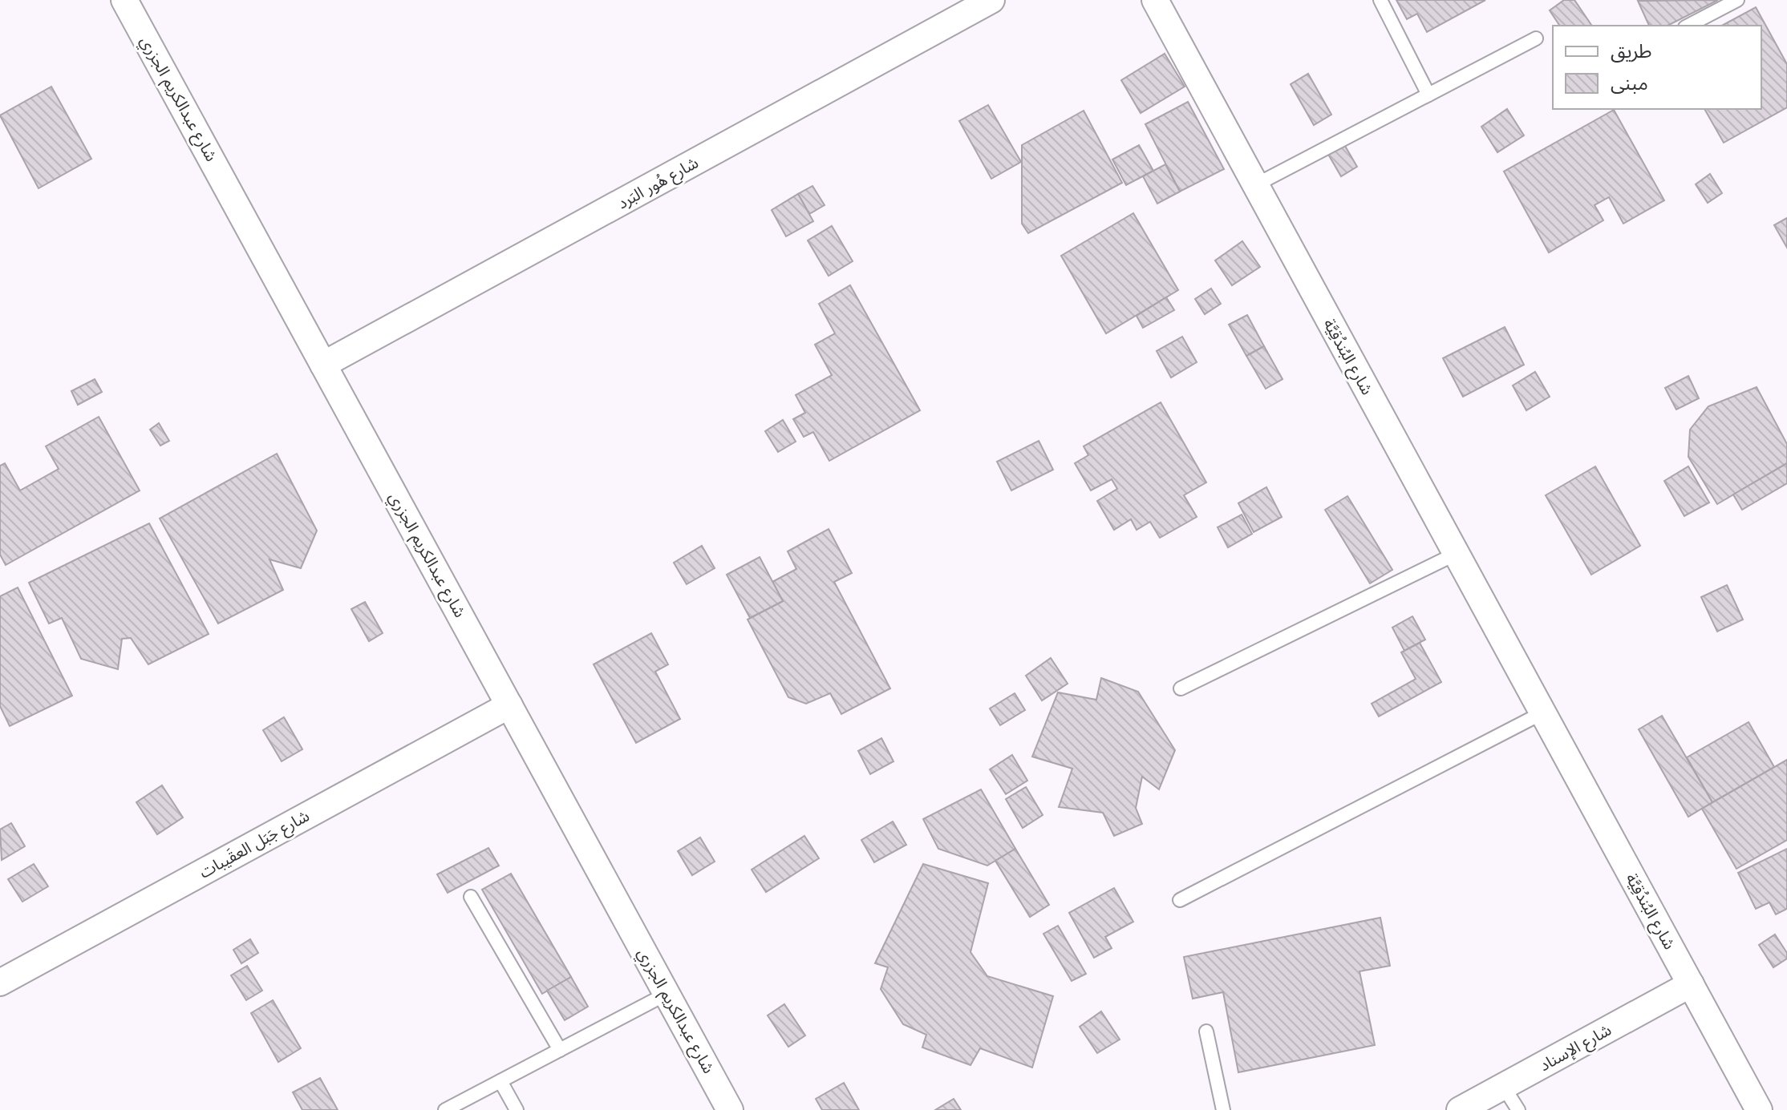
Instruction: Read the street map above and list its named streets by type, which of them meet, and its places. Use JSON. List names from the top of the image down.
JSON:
{
  "streets": {
    "street": [
      "شارع عبدالكريم الجزري",
      "شارع هُور البَرد",
      "شارع البُندُقِيَّة",
      "شارع جَبَل العقَيبات",
      "شارع الإسناد"
    ]
  },
  "crossings": [
    ["شارع عبدالكريم الجزري", "شارع هُور البَرد"],
    ["شارع عبدالكريم الجزري", "شارع جَبَل العقَيبات"],
    ["شارع البُندُقِيَّة", "شارع الإسناد"]
  ],
  "legend": ["طريق", "مبنى"]
}
